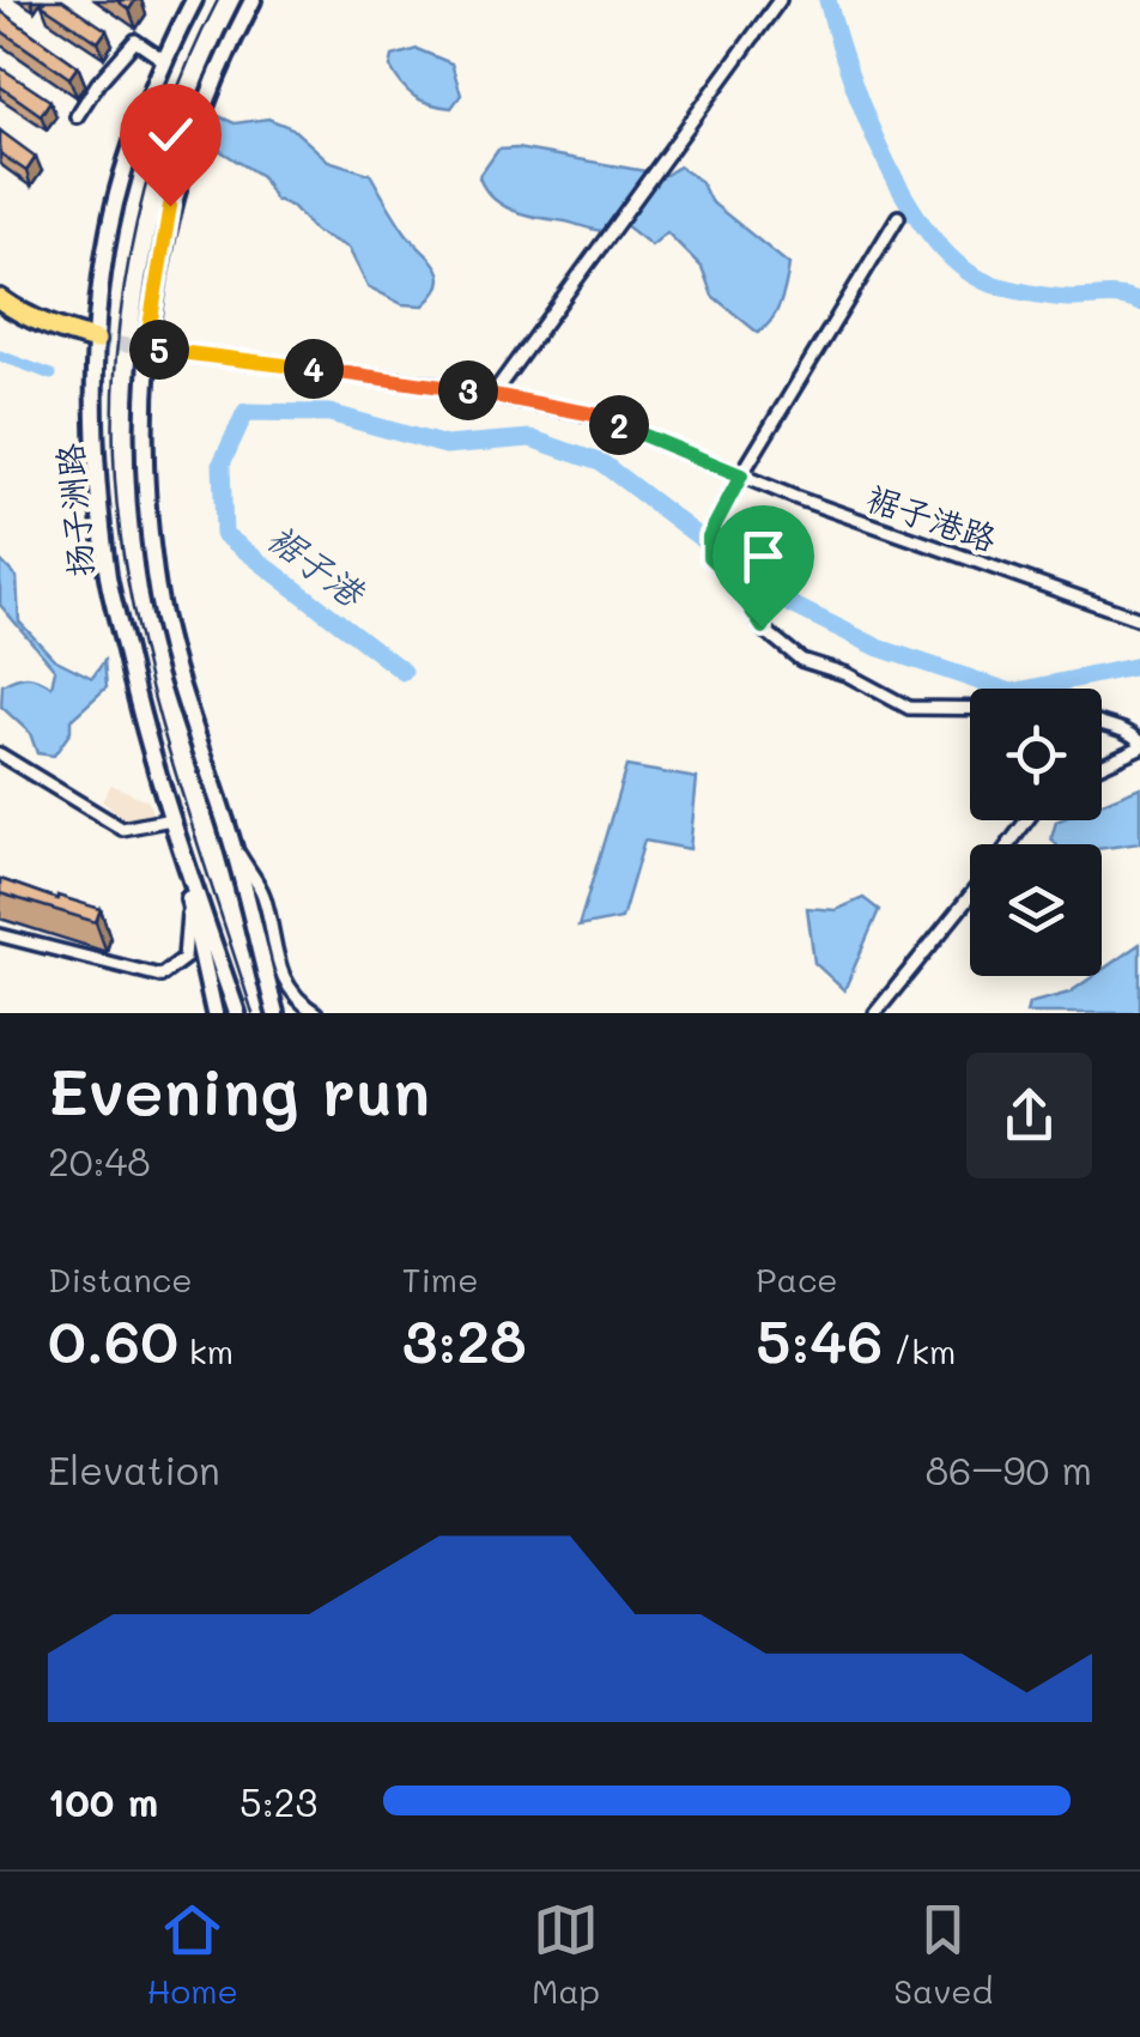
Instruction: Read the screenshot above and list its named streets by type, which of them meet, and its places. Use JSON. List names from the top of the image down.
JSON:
{
  "streets": {
    "main road": ["扬子洲路"],
    "street": ["裾子港路"]
  },
  "water": ["裾子港"],
  "page": {
    "pins": [
      "5",
      "4",
      "3",
      "2"
    ],
    "heading": ["Evening run", "20:48"],
    "stats": [
      ["Distance", "0.60 km"],
      ["Time", "3:28"],
      ["Pace", "5:46 /km"]
    ],
    "chart": ["Elevation", "86–90 m"],
    "list": [
      {
        "name": "100 m",
        "note": "5:23"
      }
    ],
    "tabs": ["Home", "Map", "Saved"]
  }
}
